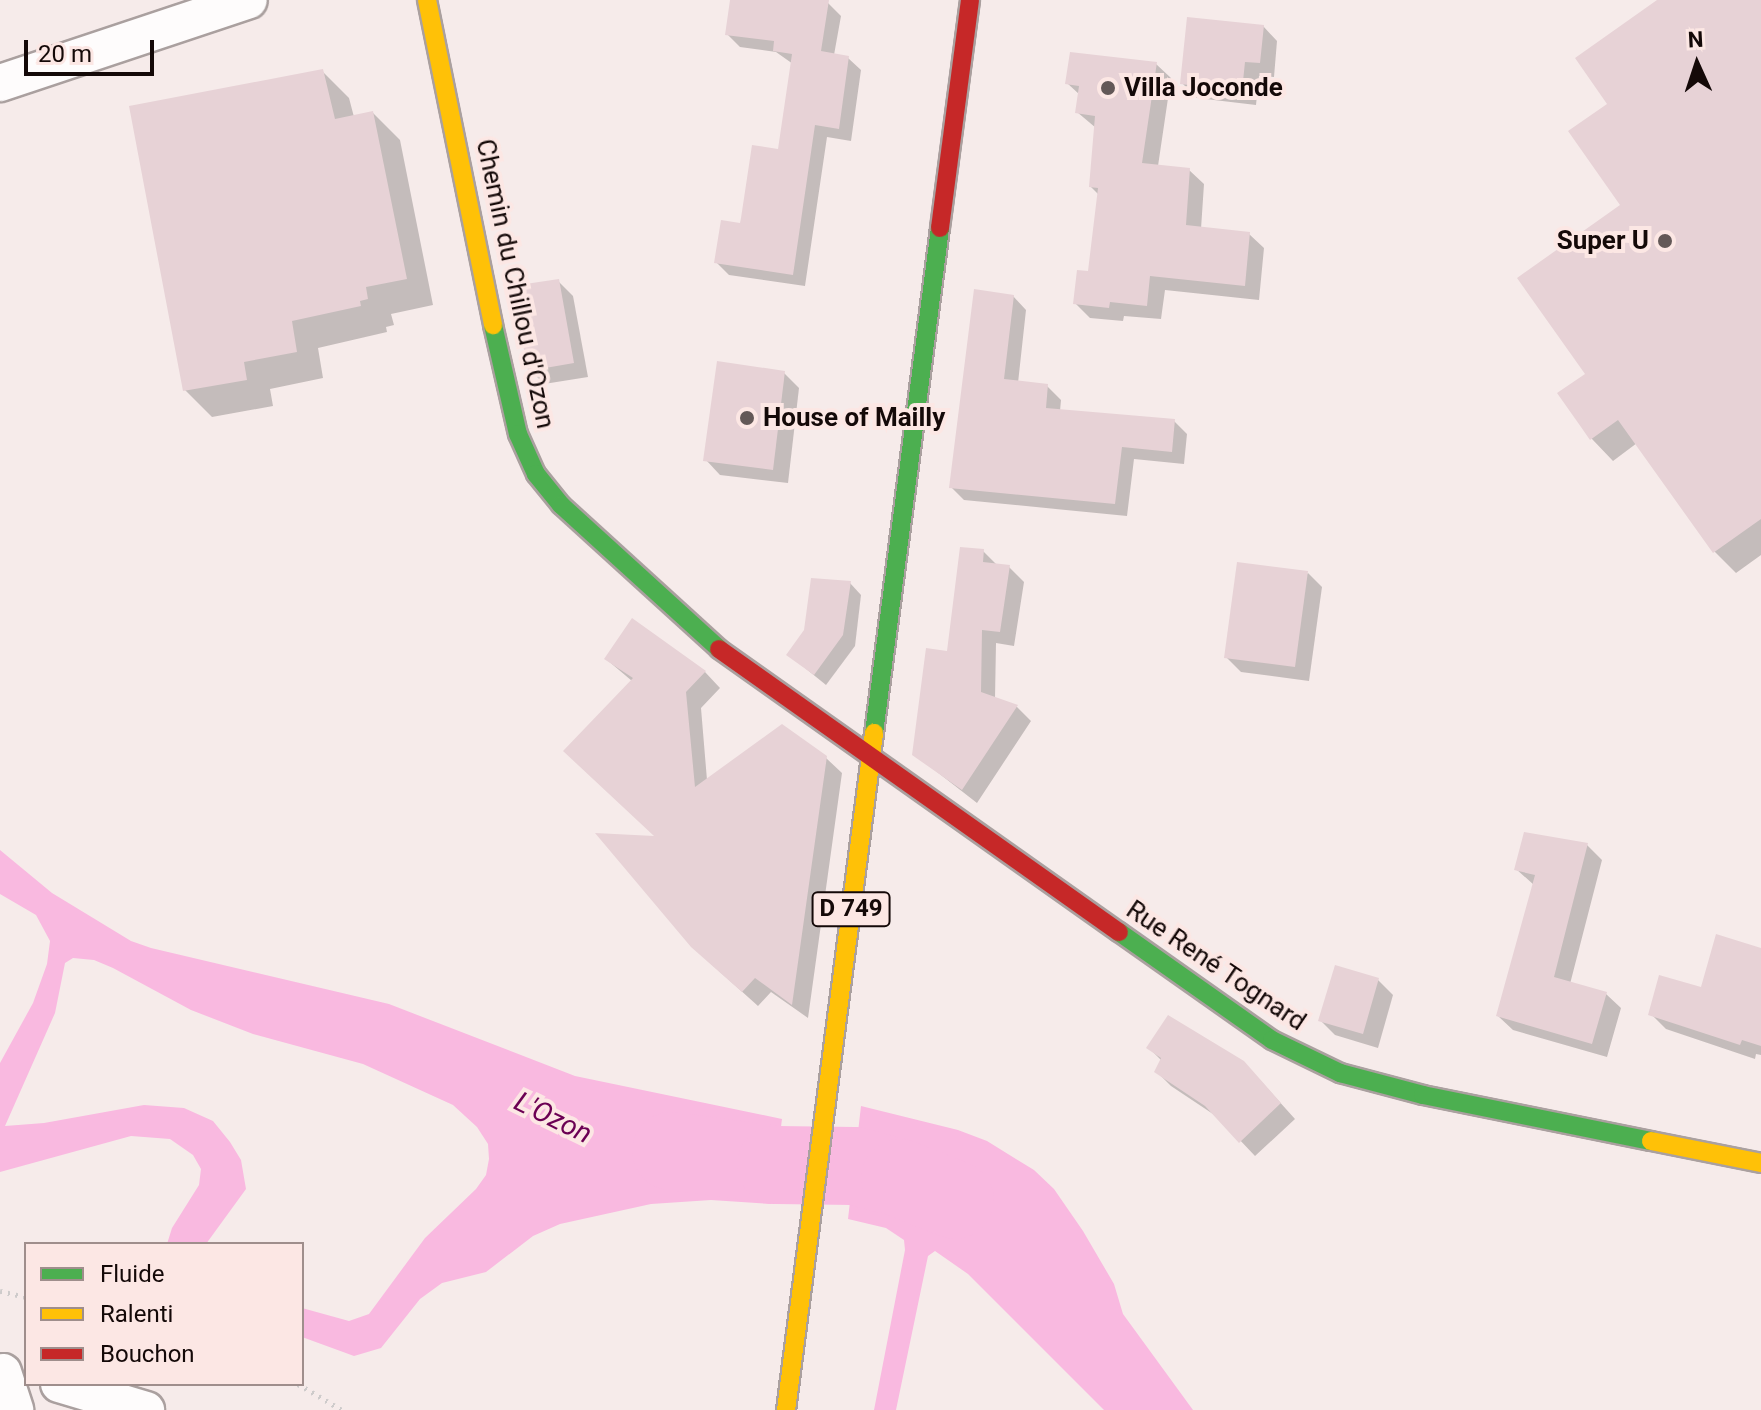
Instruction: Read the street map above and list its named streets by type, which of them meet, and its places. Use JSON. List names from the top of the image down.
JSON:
{
  "streets": {
    "street": ["Chemin du Chillou d'Ozon", "D 749", "Rue René Tognard"]
  },
  "crossings": [
    ["Chemin du Chillou d'Ozon", "D 749"],
    ["Chemin du Chillou d'Ozon", "Rue René Tognard"],
    ["D 749", "Rue René Tognard"]
  ],
  "water": ["L'Ozon"],
  "places": ["Villa Joconde", "Super U", "House of Mailly"],
  "legend": ["Fluide", "Ralenti", "Bouchon"],
  "scale_bar": "20 m",
  "north": "top"
}
